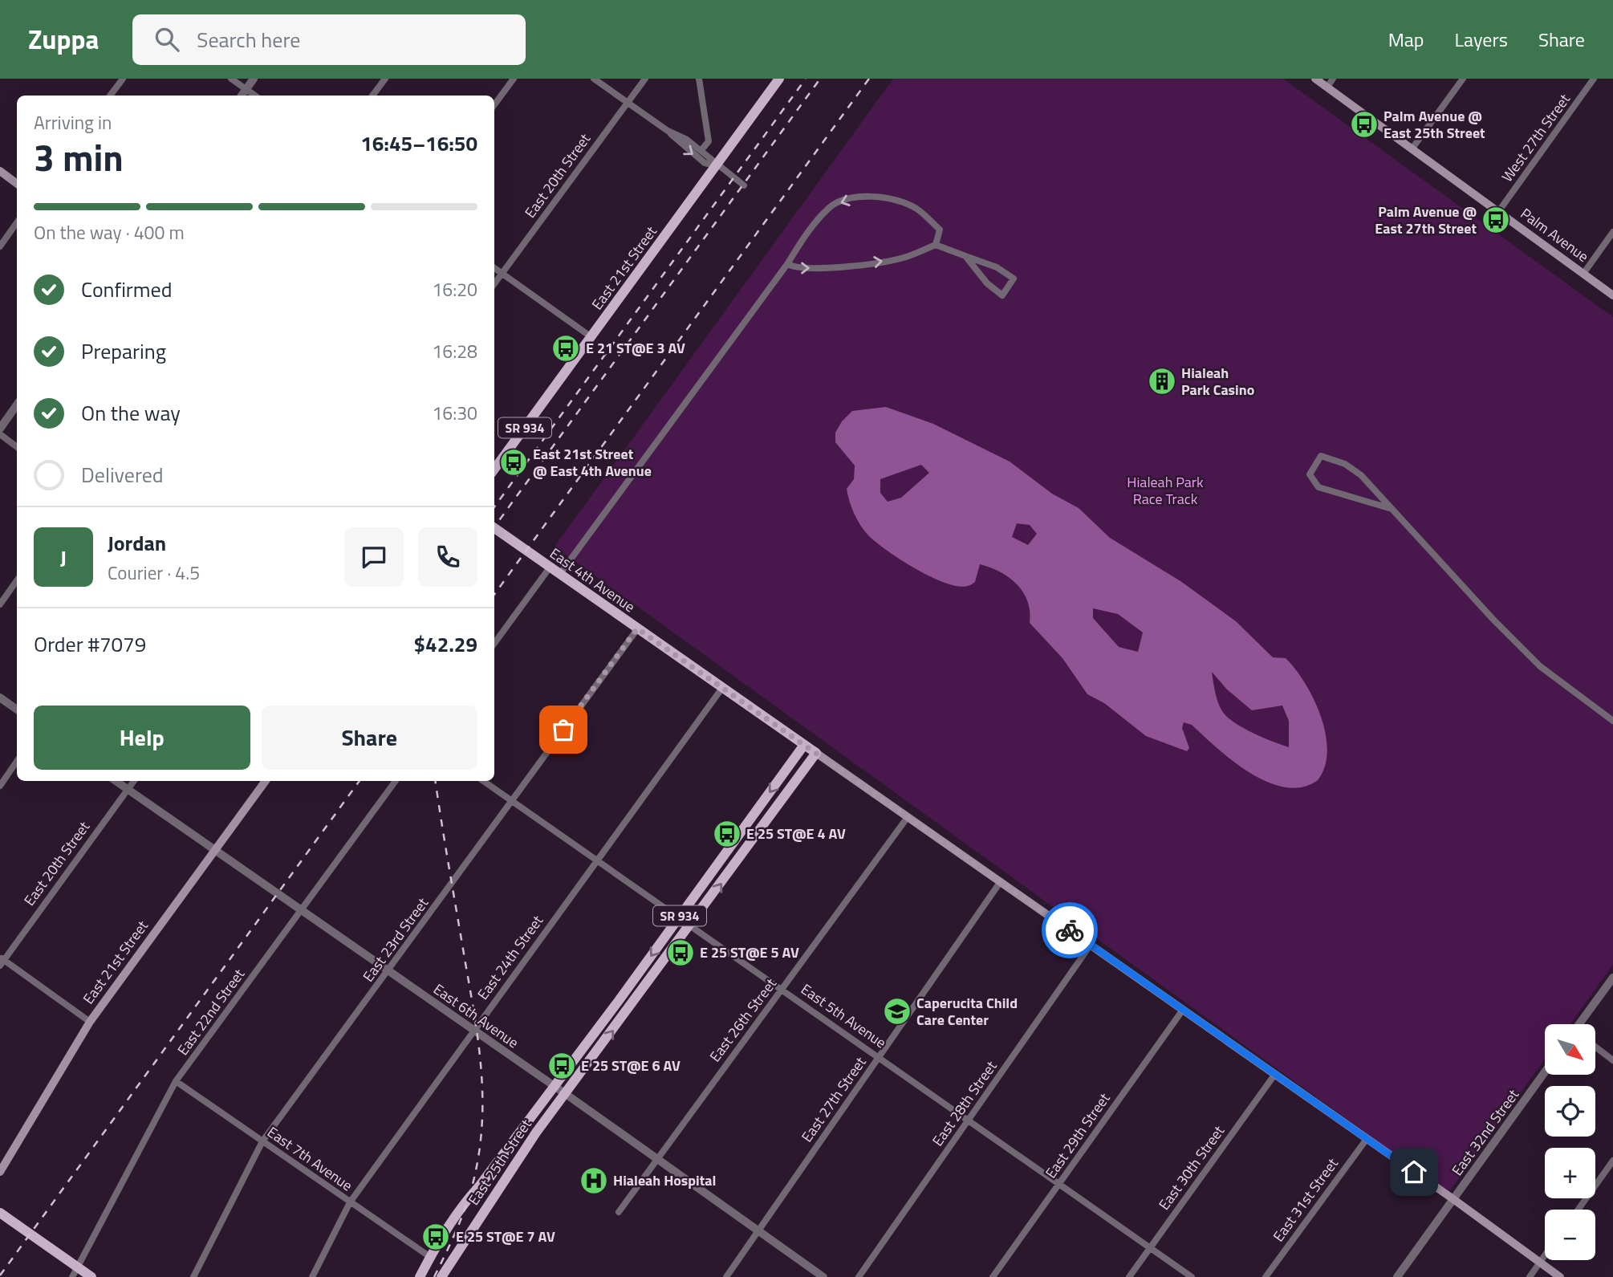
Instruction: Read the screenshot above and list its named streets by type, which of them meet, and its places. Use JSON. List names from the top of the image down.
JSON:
{
  "streets": {
    "main road": [
      "Palm Avenue",
      "East 21st Street",
      "SR 934",
      "East 4th Avenue",
      "East 25th Street"
    ],
    "street": [
      "West 27th Street",
      "East 20th Street",
      "East 23rd Street",
      "East 24th Street",
      "East 22nd Street",
      "East 6th Avenue",
      "East 5th Avenue",
      "East 26th Street",
      "East 27th Street",
      "East 28th Street",
      "East 32nd Street",
      "East 29th Street",
      "East 7th Avenue",
      "East 30th Street",
      "East 31st Street"
    ]
  },
  "crossings": [
    ["West 27th Street", "Palm Avenue"],
    ["East 20th Street", "East 6th Avenue"],
    ["East 21st Street", "East 6th Avenue"],
    ["SR 934", "East 4th Avenue"],
    ["SR 934", "East 6th Avenue"],
    ["SR 934", "East 5th Avenue"],
    ["SR 934", "East 7th Avenue"],
    ["SR 934", "East 25th Street"],
    ["East 4th Avenue", "East 23rd Street"],
    ["East 4th Avenue", "East 24th Street"],
    ["East 4th Avenue", "East 26th Street"],
    ["East 4th Avenue", "East 27th Street"],
    ["East 4th Avenue", "East 28th Street"],
    ["East 4th Avenue", "East 32nd Street"],
    ["East 4th Avenue", "East 29th Street"],
    ["East 4th Avenue", "East 30th Street"],
    ["East 4th Avenue", "East 31st Street"],
    ["East 23rd Street", "East 6th Avenue"],
    ["East 23rd Street", "East 5th Avenue"],
    ["East 23rd Street", "East 7th Avenue"],
    ["East 24th Street", "East 6th Avenue"],
    ["East 24th Street", "East 5th Avenue"],
    ["East 24th Street", "East 7th Avenue"],
    ["East 22nd Street", "East 6th Avenue"],
    ["East 22nd Street", "East 7th Avenue"],
    ["East 6th Avenue", "East 26th Street"],
    ["East 6th Avenue", "East 27th Street"],
    ["East 6th Avenue", "East 25th Street"],
    ["East 5th Avenue", "East 26th Street"],
    ["East 5th Avenue", "East 27th Street"],
    ["East 5th Avenue", "East 28th Street"],
    ["East 5th Avenue", "East 29th Street"],
    ["East 5th Avenue", "East 30th Street"]
  ],
  "parks": ["Hialeah Park Race Track"],
  "places": {
    "bus stop": [
      "Palm Avenue @ East 25th Street",
      "Palm Avenue @ East 27th Street",
      "E 21 ST@E 3 AV",
      "East 21st Street @ East 4th Avenue",
      "E 25 ST@E 4 AV",
      "E 25 ST@E 5 AV",
      "E 25 ST@E 6 AV",
      "E 25 ST@E 7 AV"
    ],
    "building": ["Hialeah Park Casino"],
    "school or university": ["Caperucita Child Care Center"],
    "hospital": ["Hialeah Hospital"]
  },
  "north": "bottom right",
  "page": {
    "header": "Zuppa",
    "search": "Search here",
    "nav": ["Map", "Layers", "Share"],
    "heading": ["3 min", "Arriving in", "16:45–16:50"],
    "panel": [
      "Jordan",
      "Courier · 4.5",
      "Order #7079",
      "$42.29"
    ],
    "bar": "On the way · 400 m",
    "list": [
      ["Confirmed", "16:20"],
      ["Preparing", "16:28"],
      ["On the way", "16:30"],
      "Delivered"
    ],
    "round": "J",
    "buttons": ["Help", "Share"],
    "map_buttons": ["+", "−"]
  }
}
